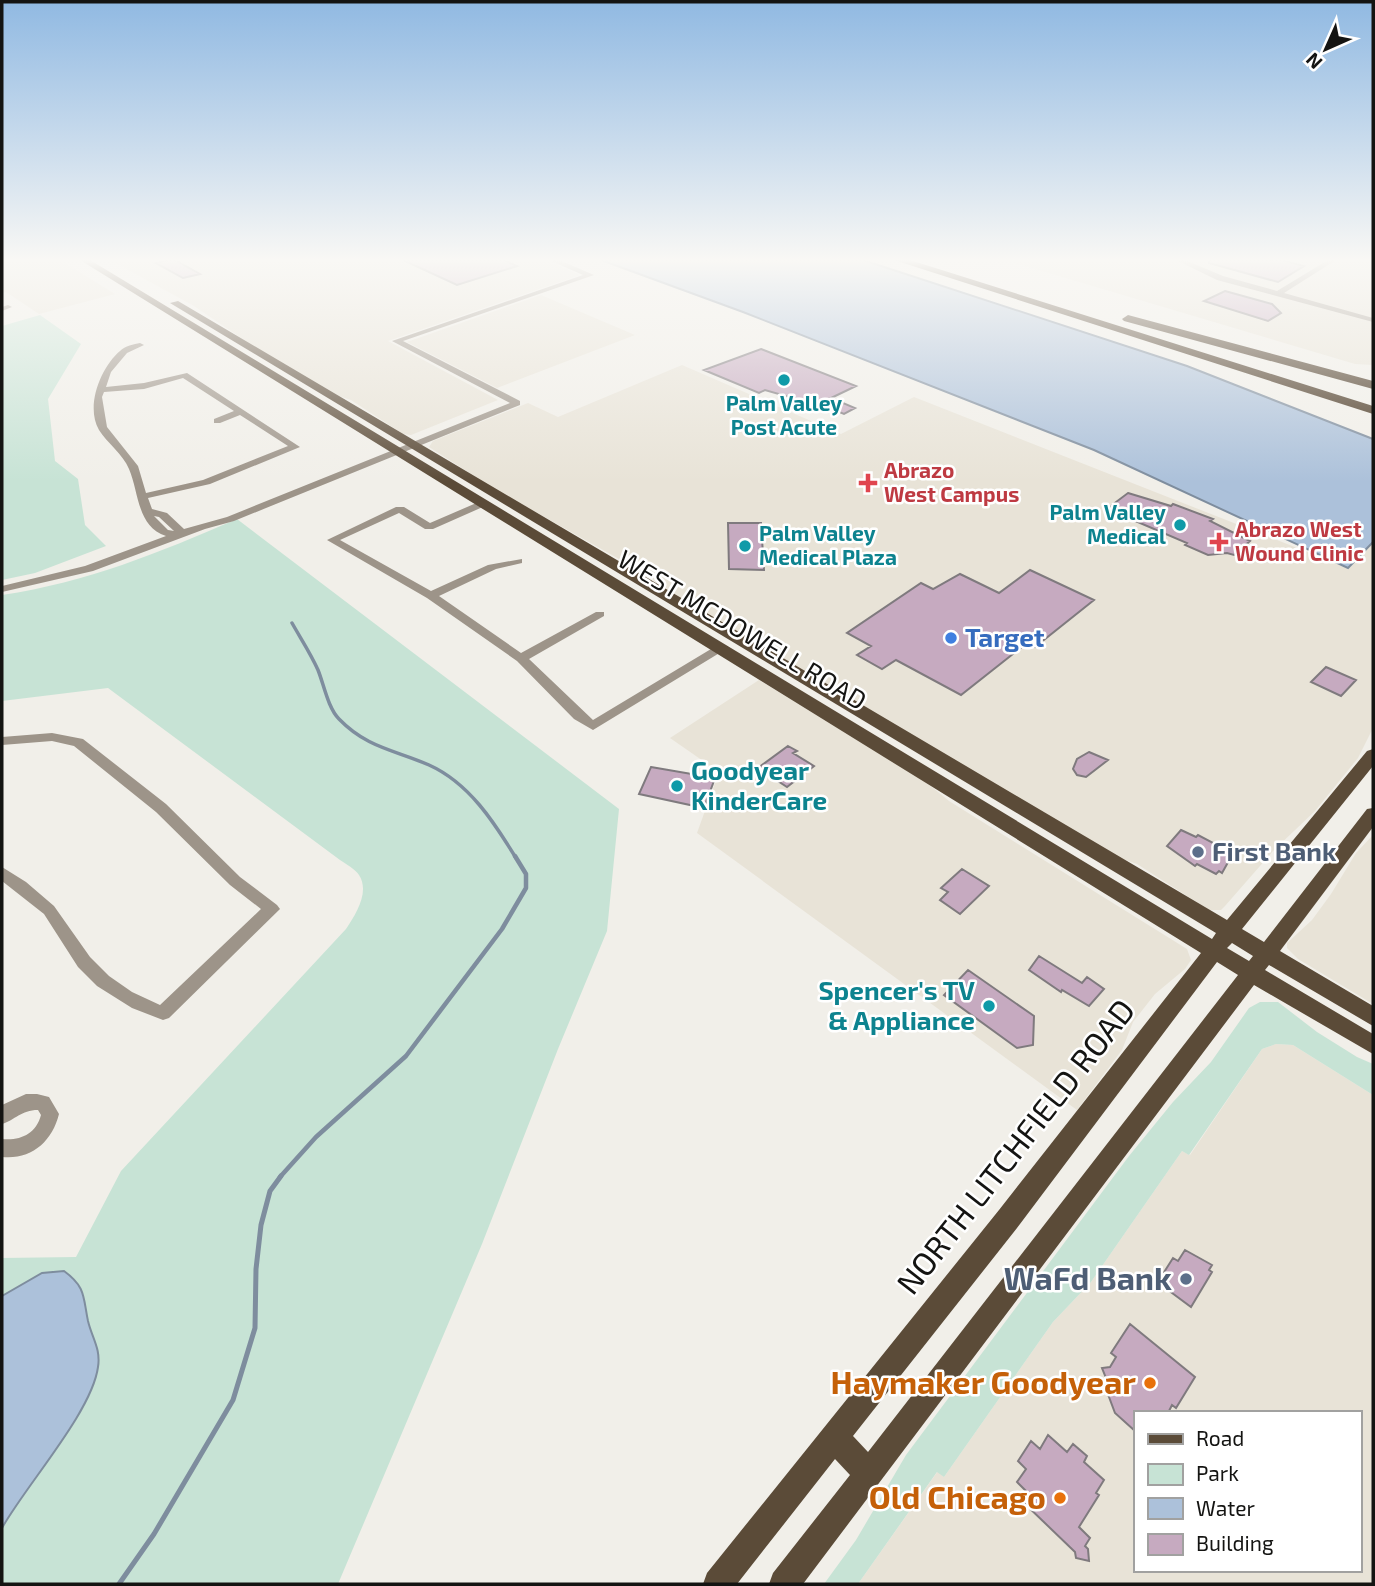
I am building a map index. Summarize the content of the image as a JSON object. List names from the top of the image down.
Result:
{
  "streets": {
    "main road": ["WEST MCDOWELL ROAD", "NORTH LITCHFIELD ROAD"]
  },
  "crossings": [
    ["WEST MCDOWELL ROAD", "NORTH LITCHFIELD ROAD"]
  ],
  "places": {
    "other": [
      "Palm Valley Post Acute",
      "Palm Valley Medical",
      "Palm Valley Medical Plaza",
      "Target",
      "Goodyear KinderCare",
      "First Bank",
      "Spencer's TV & Appliance",
      "WaFd Bank",
      "Haymaker Goodyear",
      "Old Chicago"
    ],
    "health": ["Abrazo West Campus", "Abrazo West Wound Clinic"]
  },
  "legend": [
    "Road",
    "Park",
    "Water",
    "Building"
  ],
  "north": "bottom left"
}
